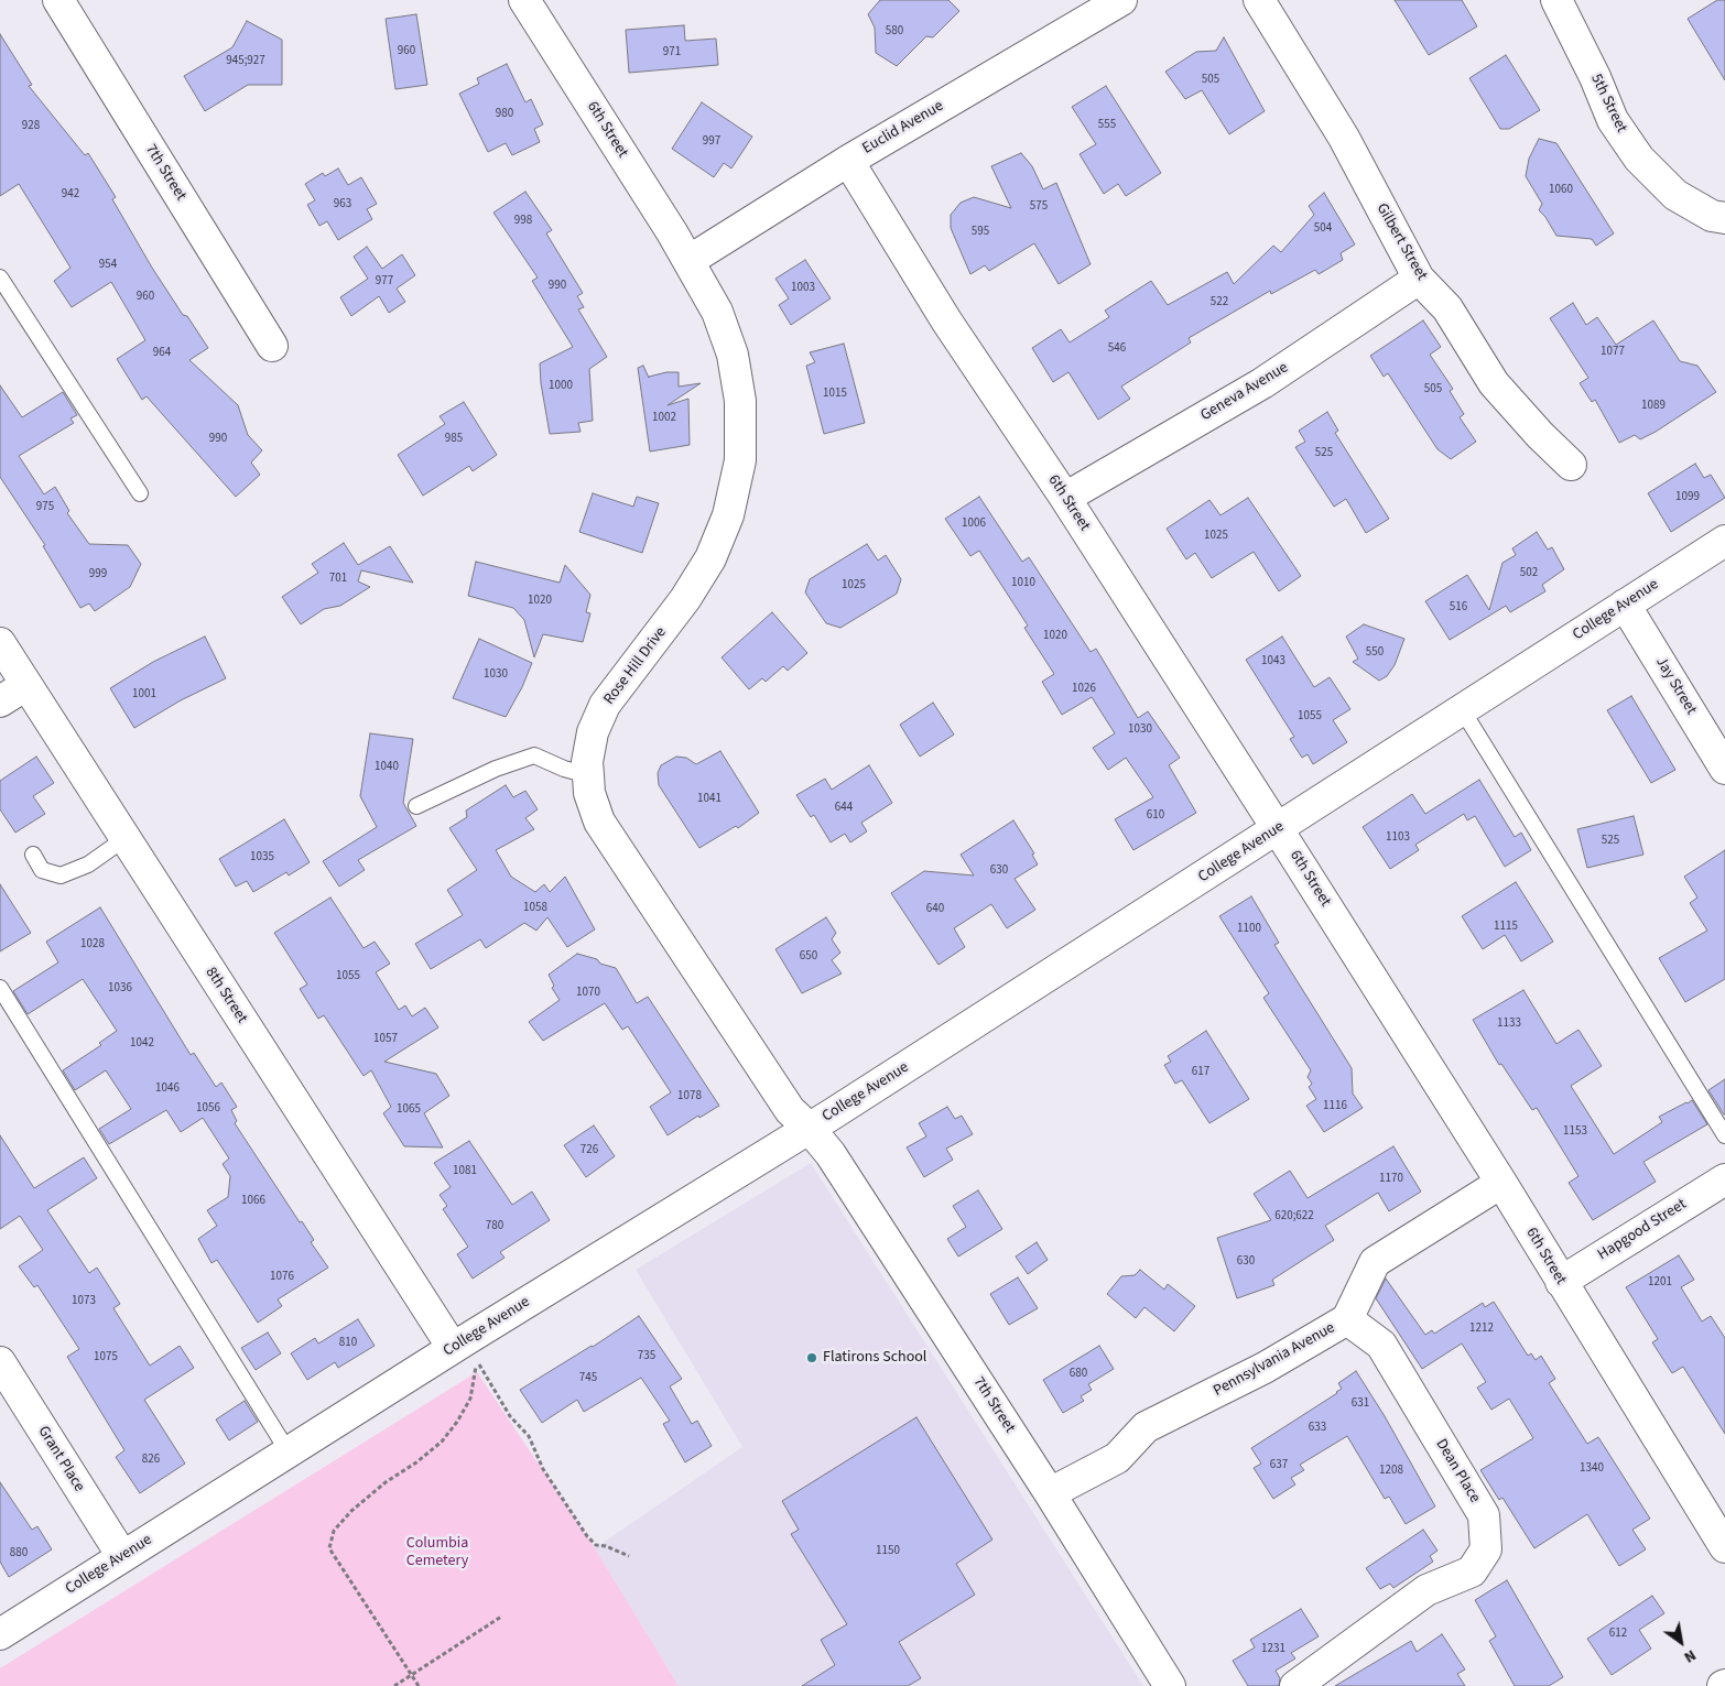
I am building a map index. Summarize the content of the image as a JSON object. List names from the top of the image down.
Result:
{
  "streets": {
    "street": [
      "5th Street",
      "Euclid Avenue",
      "6th Street",
      "7th Street",
      "Gilbert Street",
      "Geneva Avenue",
      "College Avenue",
      "Rose Hill Drive",
      "Jay Street",
      "8th Street",
      "Hapgood Street",
      "Pennsylvania Avenue",
      "Grant Place",
      "Dean Place"
    ]
  },
  "crossings": [
    ["Euclid Avenue", "6th Street"],
    ["Euclid Avenue", "Rose Hill Drive"],
    ["6th Street", "Geneva Avenue"],
    ["6th Street", "College Avenue"],
    ["6th Street", "Rose Hill Drive"],
    ["6th Street", "Hapgood Street"],
    ["6th Street", "Pennsylvania Avenue"],
    ["7th Street", "College Avenue"],
    ["7th Street", "Rose Hill Drive"],
    ["7th Street", "Pennsylvania Avenue"],
    ["Gilbert Street", "Geneva Avenue"],
    ["College Avenue", "Rose Hill Drive"],
    ["College Avenue", "Jay Street"],
    ["College Avenue", "8th Street"],
    ["College Avenue", "Grant Place"],
    ["Pennsylvania Avenue", "Dean Place"]
  ],
  "parks": ["Columbia Cemetery"],
  "places": ["Flatirons School"],
  "house_numbers": [
    "580",
    "960",
    "971",
    "945;927",
    "505",
    "980",
    "555",
    "928",
    "997",
    "1060",
    "942",
    "963",
    "575",
    "998",
    "504",
    "595",
    "954",
    "977",
    "990",
    "1003",
    "960",
    "522",
    "546",
    "1077",
    "964",
    "1000",
    "505",
    "1015",
    "1089",
    "1002",
    "990",
    "985",
    "525",
    "1099",
    "975",
    "1006",
    "1025",
    "502",
    "999",
    "701",
    "1010",
    "1025",
    "1020",
    "516",
    "1020",
    "550",
    "1043",
    "1030",
    "1026",
    "1001",
    "1055",
    "1030",
    "1040",
    "1041",
    "644",
    "610",
    "1103",
    "525",
    "1035",
    "630",
    "1058",
    "640",
    "1115",
    "1100",
    "1028",
    "650",
    "1055",
    "1036",
    "1070",
    "1133",
    "1057",
    "1042",
    "617",
    "1046",
    "1078",
    "1116",
    "1056",
    "1065",
    "1153",
    "726",
    "1081",
    "1170",
    "1066",
    "620;622",
    "780",
    "630",
    "1076",
    "1201",
    "1073",
    "1212",
    "810",
    "735",
    "1075",
    "680",
    "745",
    "631",
    "633",
    "826",
    "637",
    "1340",
    "1208",
    "1150",
    "880",
    "612",
    "1231"
  ],
  "north": "bottom right"
}
